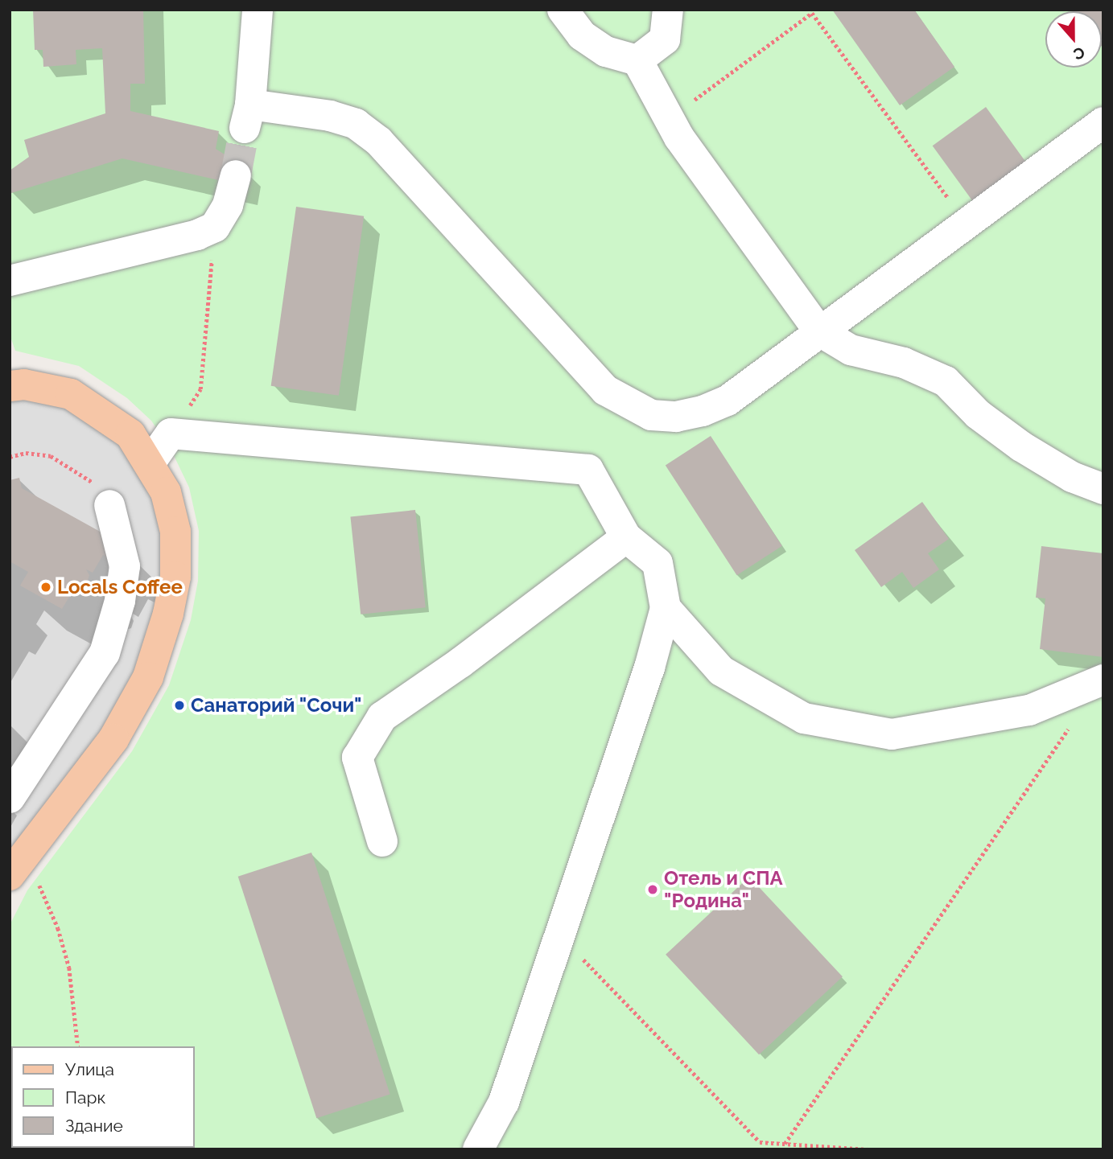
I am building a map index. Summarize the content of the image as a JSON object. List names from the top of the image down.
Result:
{
  "places": ["Locals Coffee", "Санаторий \"Сочи\"", "Отель и СПА \"Родина\""],
  "legend": ["Улица", "Парк", "Здание"],
  "north": "bottom"
}
